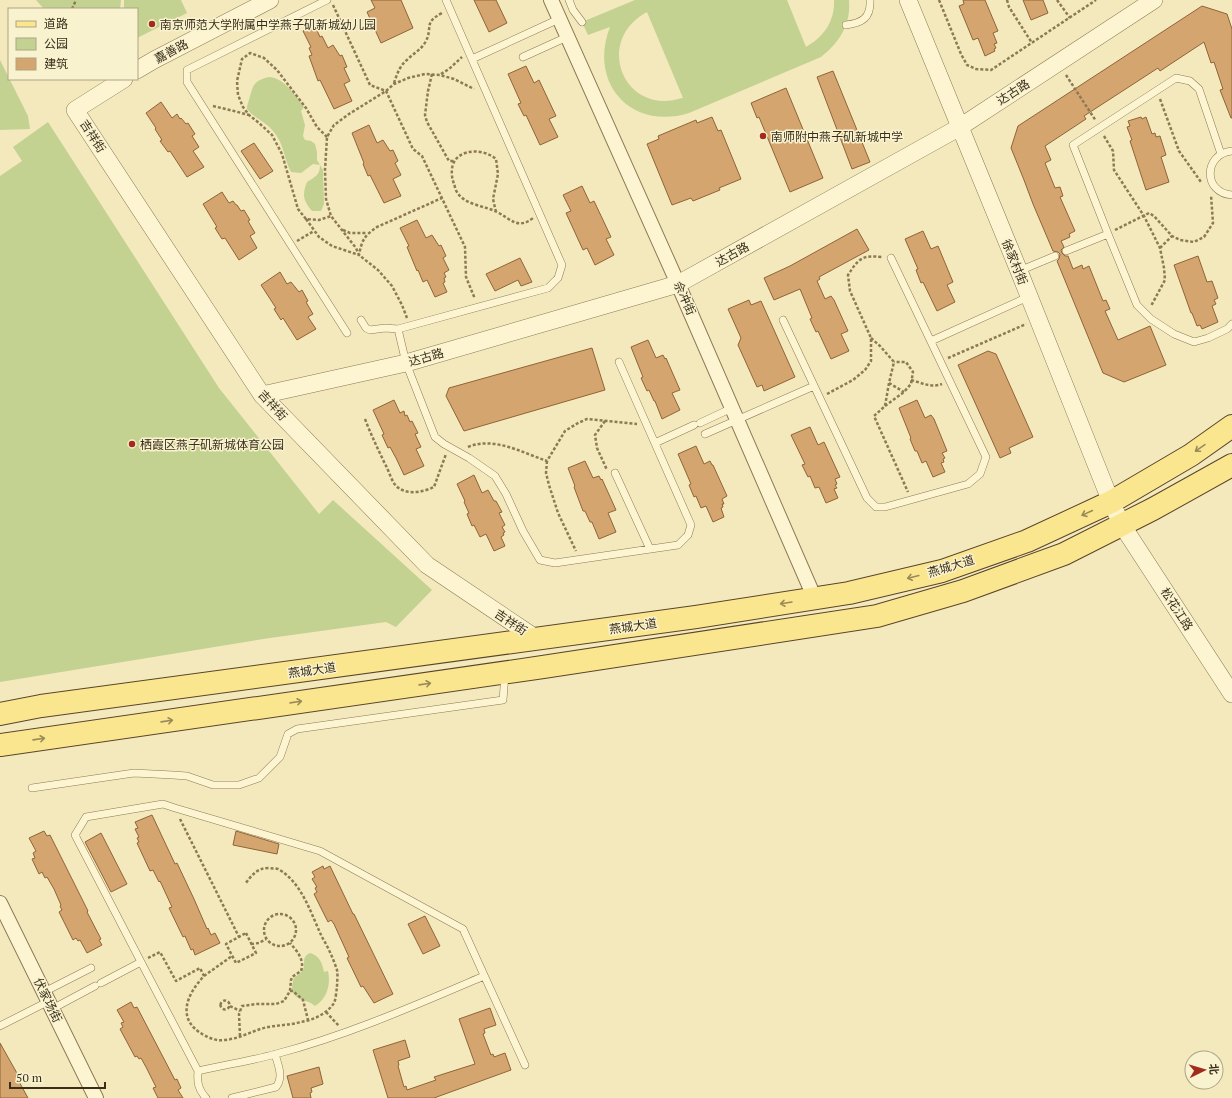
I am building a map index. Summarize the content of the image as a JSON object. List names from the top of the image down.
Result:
{
  "streets": {
    "main road": ["燕城大道"],
    "street": [
      "嘉善路",
      "达古路",
      "吉祥街",
      "徐家村街",
      "佘冲街",
      "松花江路",
      "伏家场街"
    ]
  },
  "crossings": [
    ["达古路", "吉祥街"],
    ["达古路", "徐家村街"],
    ["达古路", "佘冲街"],
    ["吉祥街", "燕城大道"],
    ["徐家村街", "燕城大道"],
    ["徐家村街", "松花江路"],
    ["佘冲街", "燕城大道"]
  ],
  "places": ["南京师范大学附属中学燕子矶新城幼儿园", "南师附中燕子矶新城中学", "栖霞区燕子矶新城体育公园"],
  "legend": ["道路", "公园", "建筑"],
  "scale_bar": "50 m",
  "north": "right"
}
